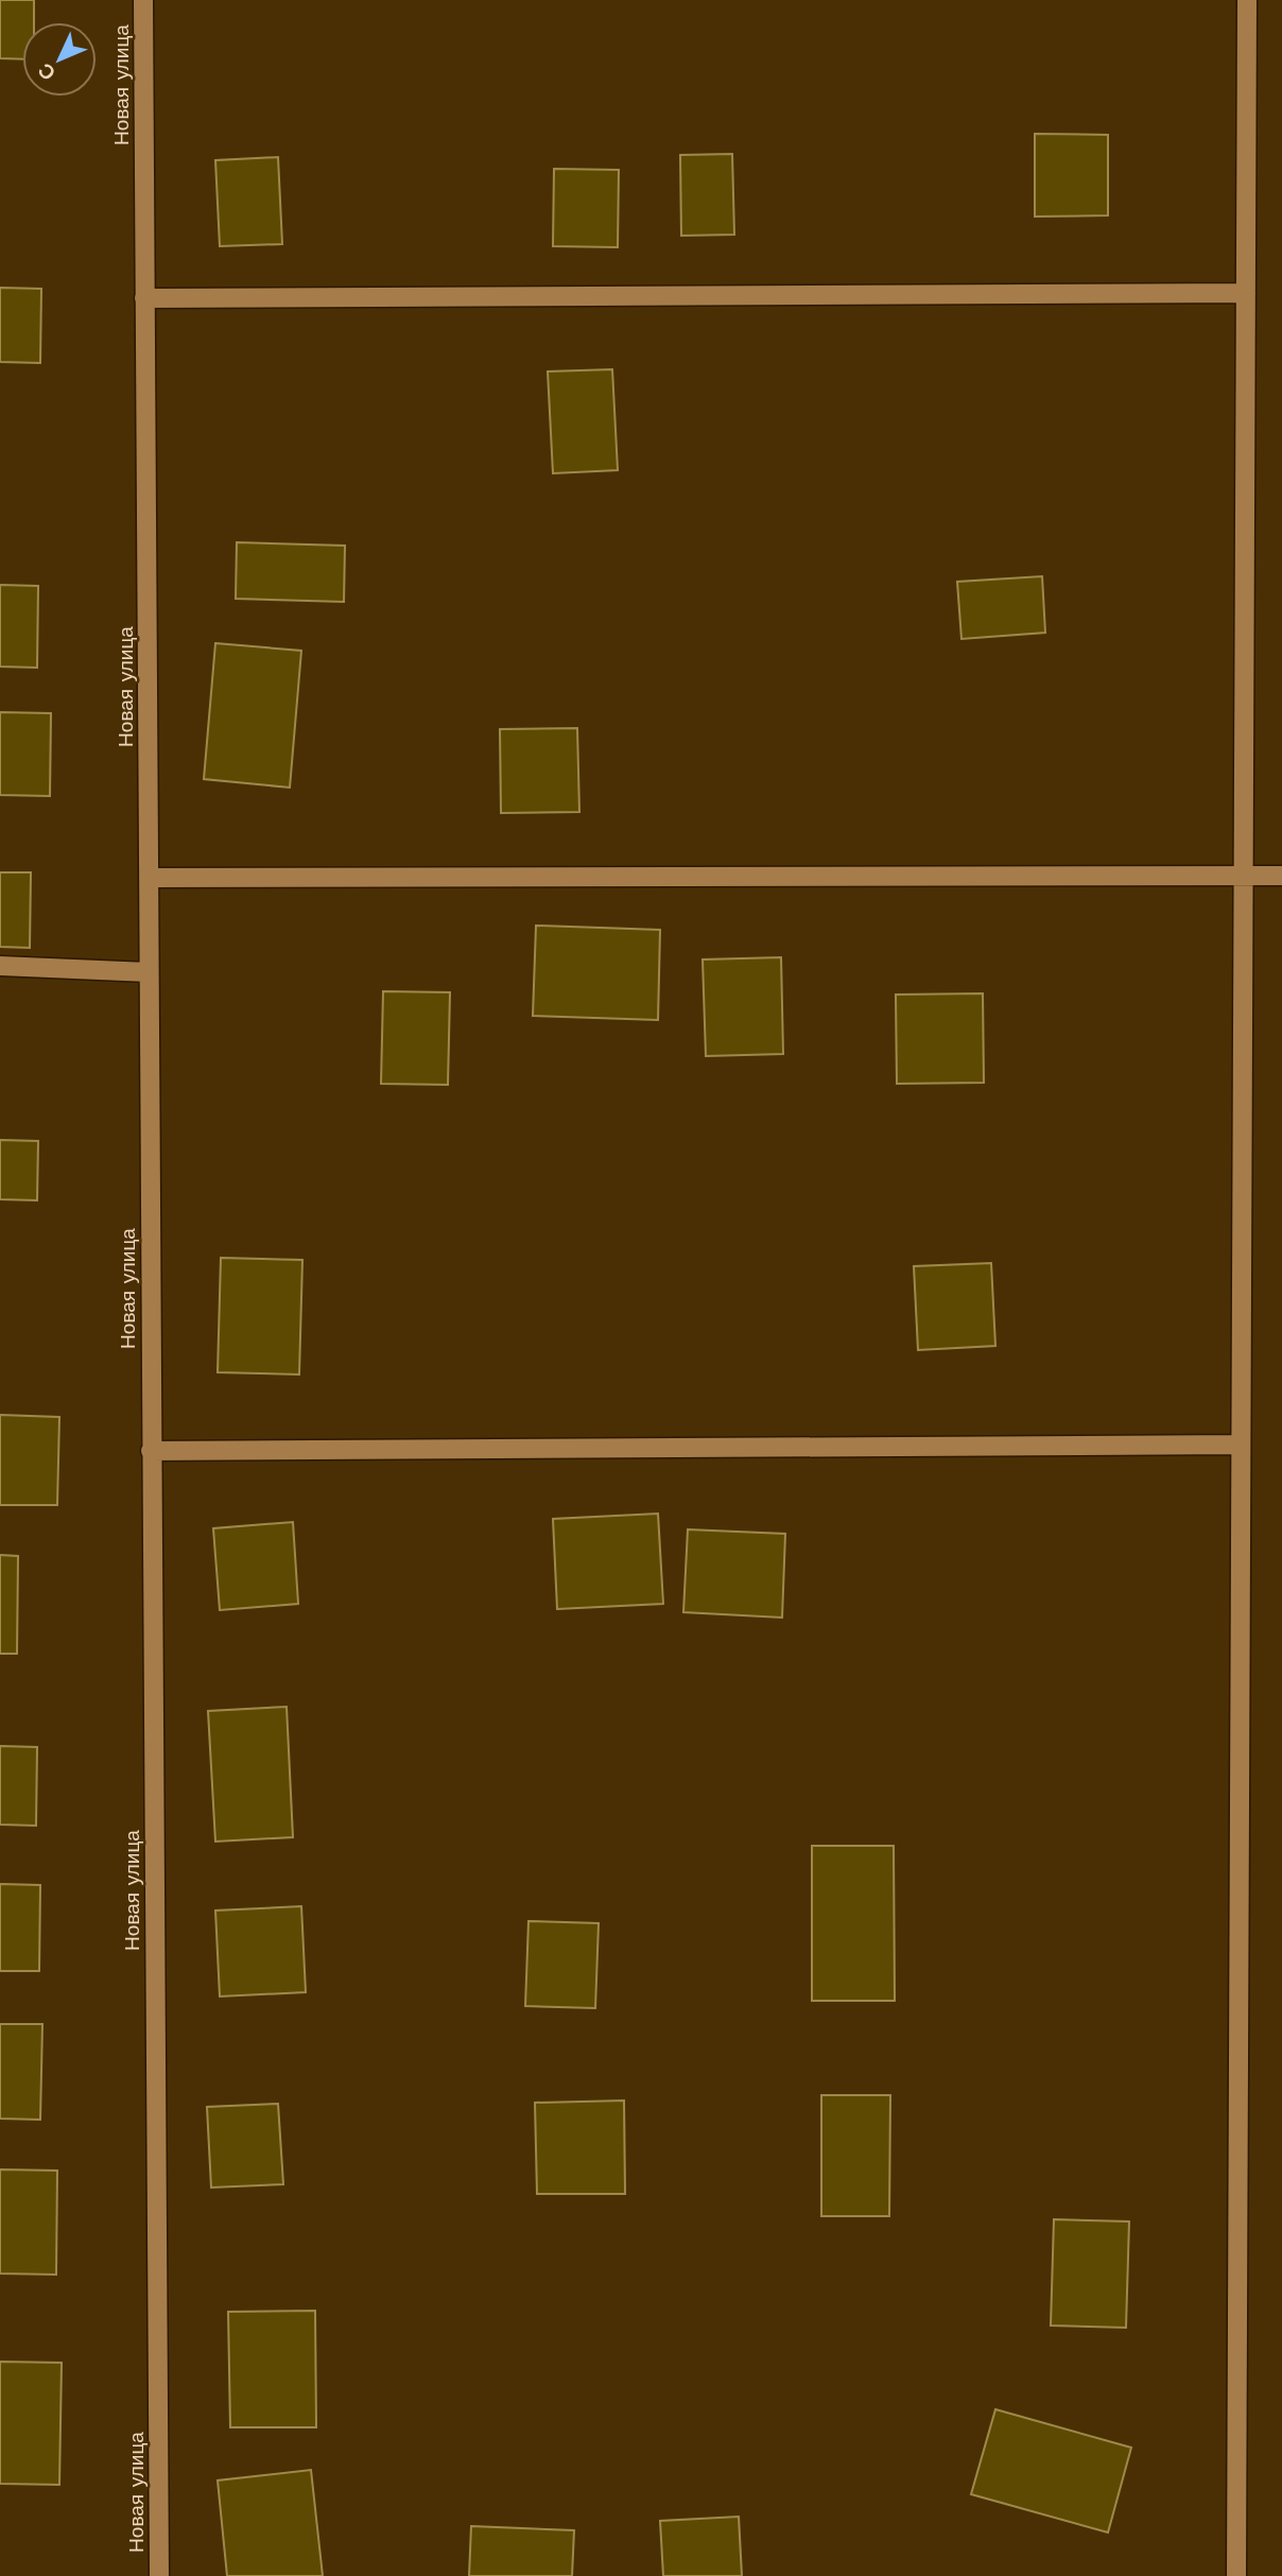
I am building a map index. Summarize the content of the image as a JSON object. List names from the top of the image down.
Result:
{
  "streets": {
    "street": ["Новая улица"]
  },
  "north": "bottom left"
}
